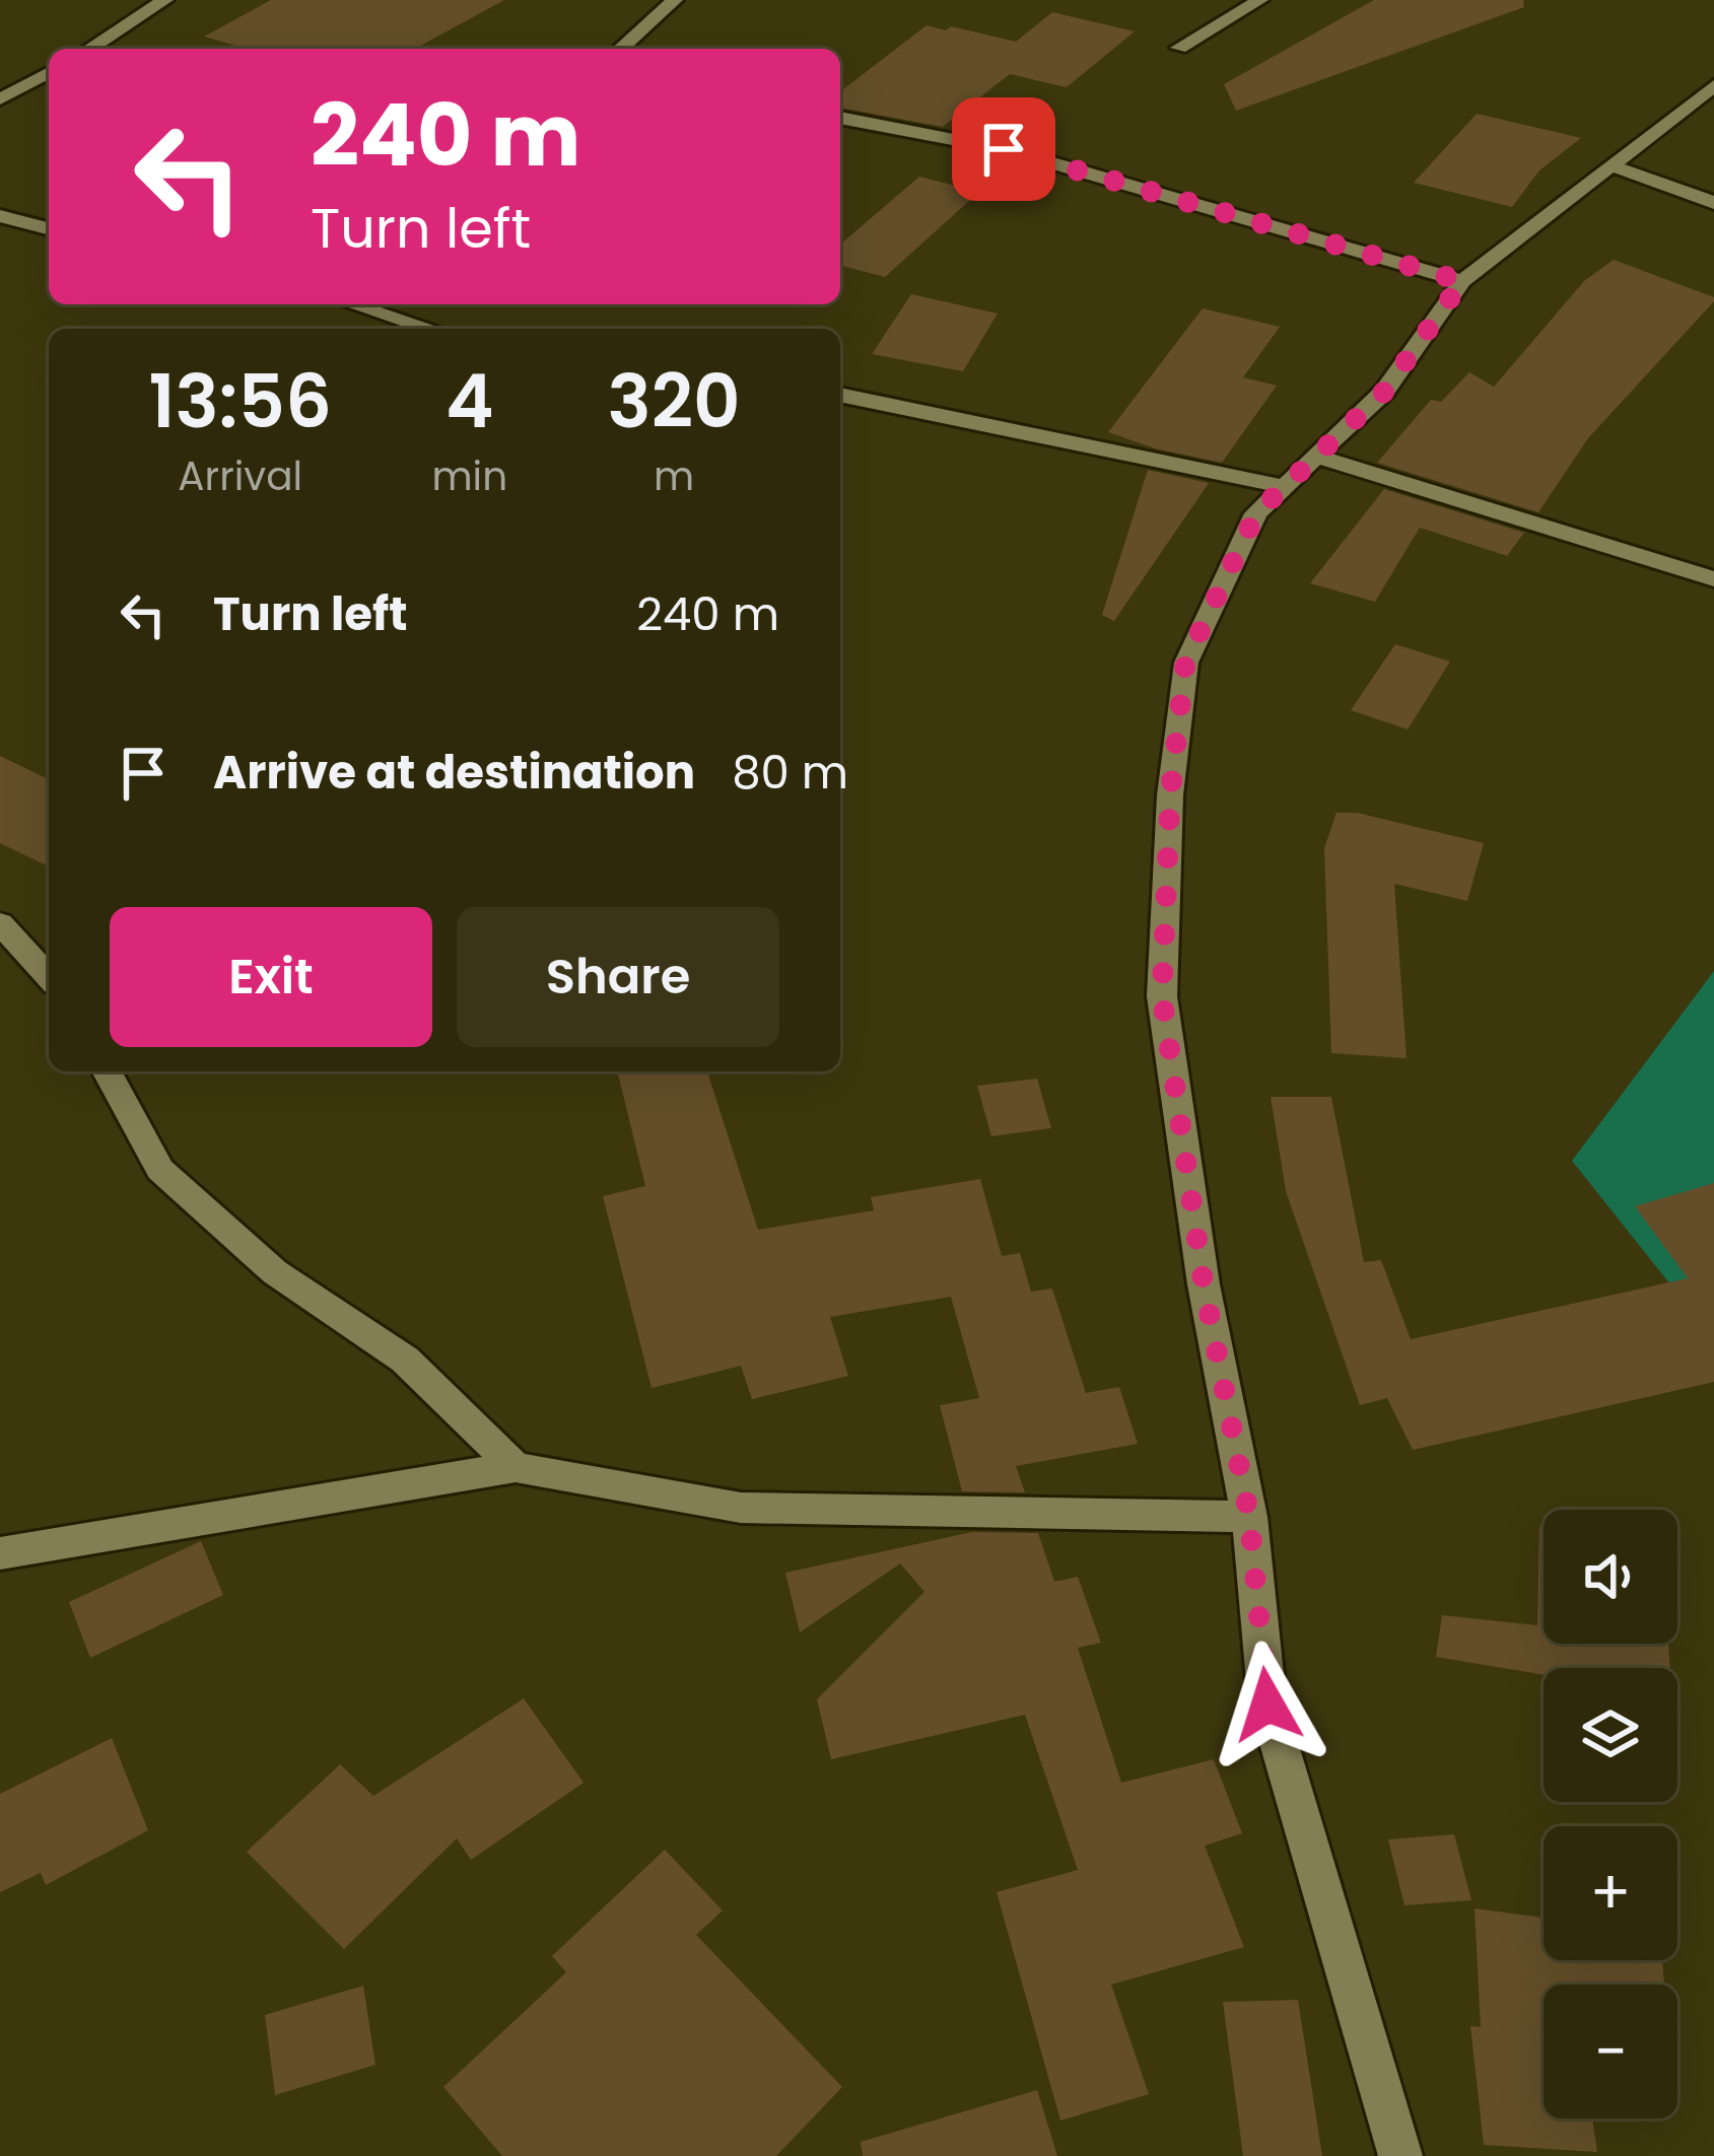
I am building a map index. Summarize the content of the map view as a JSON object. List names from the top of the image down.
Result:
{
  "page": {
    "turn": ["240 m", "Turn left"],
    "eta": [
      "13:56",
      "Arrival",
      "4",
      "min",
      "320",
      "m"
    ],
    "list": [
      {
        "name": "Turn left",
        "value": "240 m"
      },
      {
        "name": "Arrive at destination",
        "value": "80 m"
      }
    ],
    "buttons": ["Exit", "Share"],
    "map_buttons": ["+", "−"]
  }
}
